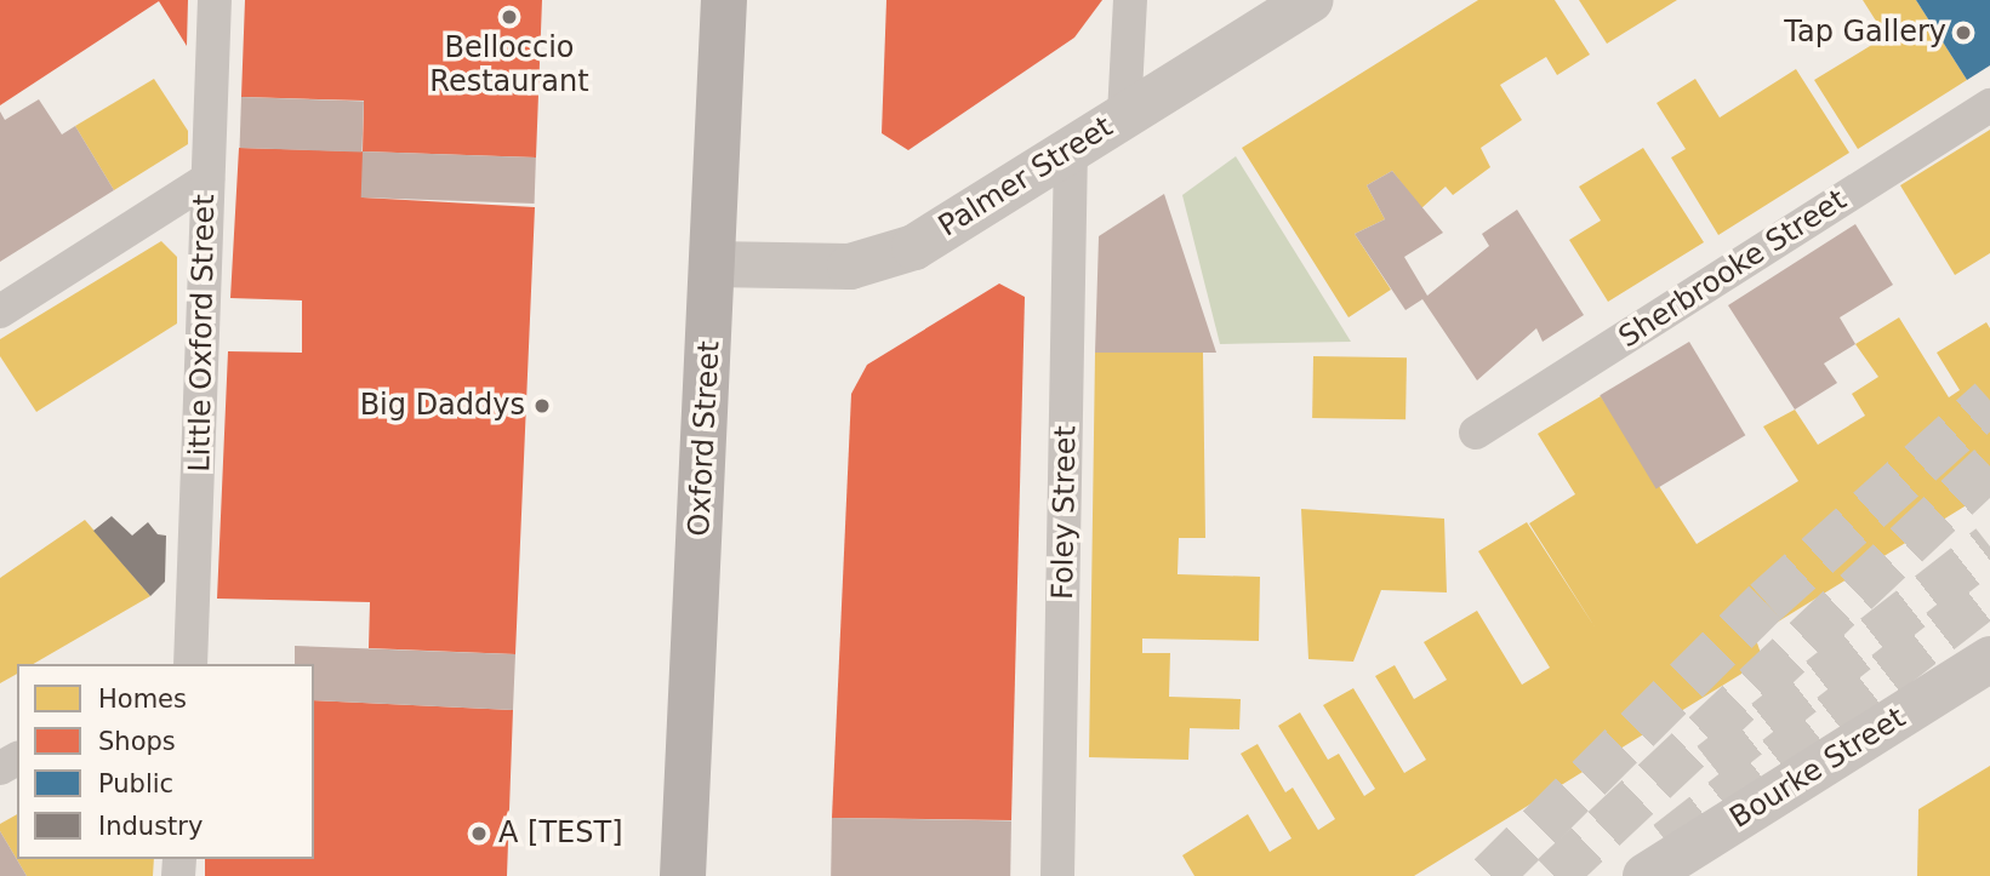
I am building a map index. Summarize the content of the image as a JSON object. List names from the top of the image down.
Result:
{
  "streets": {
    "main road": ["Oxford Street"],
    "street": ["Palmer Street", "Bourke Street"],
    "lane": ["Sherbrooke Street", "Little Oxford Street", "Foley Street"]
  },
  "crossings": [
    ["Palmer Street", "Oxford Street"],
    ["Palmer Street", "Foley Street"]
  ],
  "places": [
    "Belloccio Restaurant",
    "Tap Gallery",
    "Big Daddys",
    "A [TEST]"
  ],
  "legend": [
    "Homes",
    "Shops",
    "Public",
    "Industry"
  ]
}
